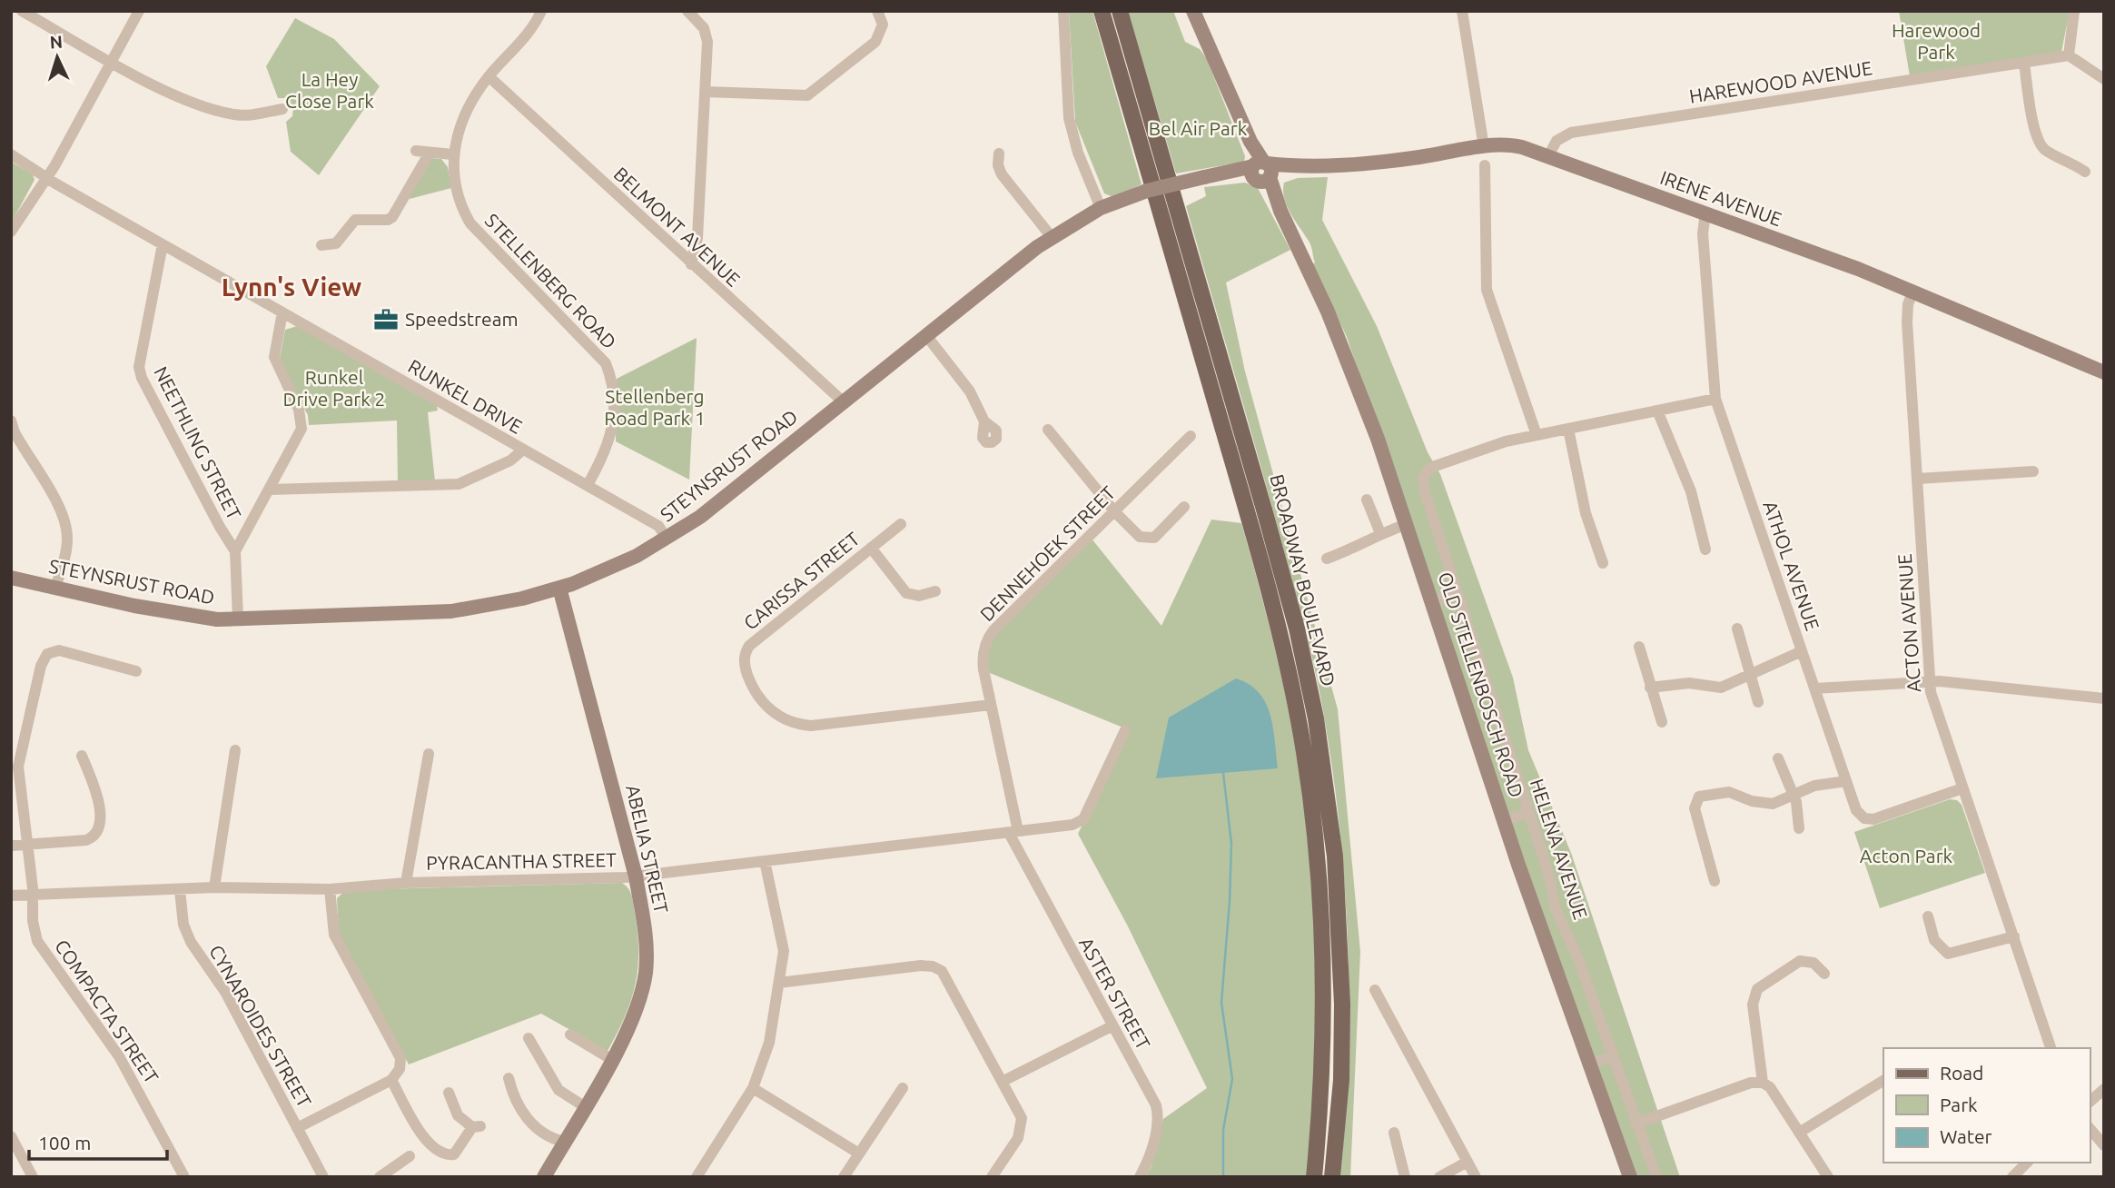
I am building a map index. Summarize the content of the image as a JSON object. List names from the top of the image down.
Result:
{
  "streets": {
    "main road": ["BROADWAY BOULEVARD"],
    "street": [
      "HAREWOOD AVENUE",
      "IRENE AVENUE",
      "BELMONT AVENUE",
      "STELLENBERG ROAD",
      "RUNKEL DRIVE",
      "NEETHLING STREET",
      "STEYNSRUST ROAD",
      "DENNEHOEK STREET",
      "ATHOL AVENUE",
      "CARISSA STREET",
      "ACTON AVENUE",
      "OLD STELLENBOSCH ROAD",
      "ABELIA STREET",
      "HELENA AVENUE",
      "PYRACANTHA STREET",
      "ASTER STREET",
      "COMPACTA STREET",
      "CYNAROIDES STREET"
    ]
  },
  "crossings": [
    ["HAREWOOD AVENUE", "IRENE AVENUE"],
    ["IRENE AVENUE", "STEYNSRUST ROAD"],
    ["IRENE AVENUE", "ATHOL AVENUE"],
    ["IRENE AVENUE", "ACTON AVENUE"],
    ["IRENE AVENUE", "OLD STELLENBOSCH ROAD"],
    ["BELMONT AVENUE", "STELLENBERG ROAD"],
    ["BELMONT AVENUE", "STEYNSRUST ROAD"],
    ["STELLENBERG ROAD", "RUNKEL DRIVE"],
    ["RUNKEL DRIVE", "NEETHLING STREET"],
    ["RUNKEL DRIVE", "STEYNSRUST ROAD"],
    ["NEETHLING STREET", "STEYNSRUST ROAD"],
    ["STEYNSRUST ROAD", "OLD STELLENBOSCH ROAD"],
    ["STEYNSRUST ROAD", "ABELIA STREET"],
    ["DENNEHOEK STREET", "CARISSA STREET"],
    ["DENNEHOEK STREET", "PYRACANTHA STREET"],
    ["DENNEHOEK STREET", "ASTER STREET"],
    ["ATHOL AVENUE", "ACTON AVENUE"],
    ["ABELIA STREET", "PYRACANTHA STREET"],
    ["PYRACANTHA STREET", "ASTER STREET"],
    ["PYRACANTHA STREET", "COMPACTA STREET"],
    ["PYRACANTHA STREET", "CYNAROIDES STREET"]
  ],
  "districts": ["Lynn's View"],
  "parks": [
    "Harewood Park",
    "La Hey Close Park",
    "Bel Air Park",
    "Runkel Drive Park 2",
    "Stellenberg Road Park 1",
    "Acton Park"
  ],
  "places": {
    "office": ["Speedstream"]
  },
  "legend": ["Road", "Park", "Water"],
  "scale_bar": "100 m",
  "north": "top"
}
